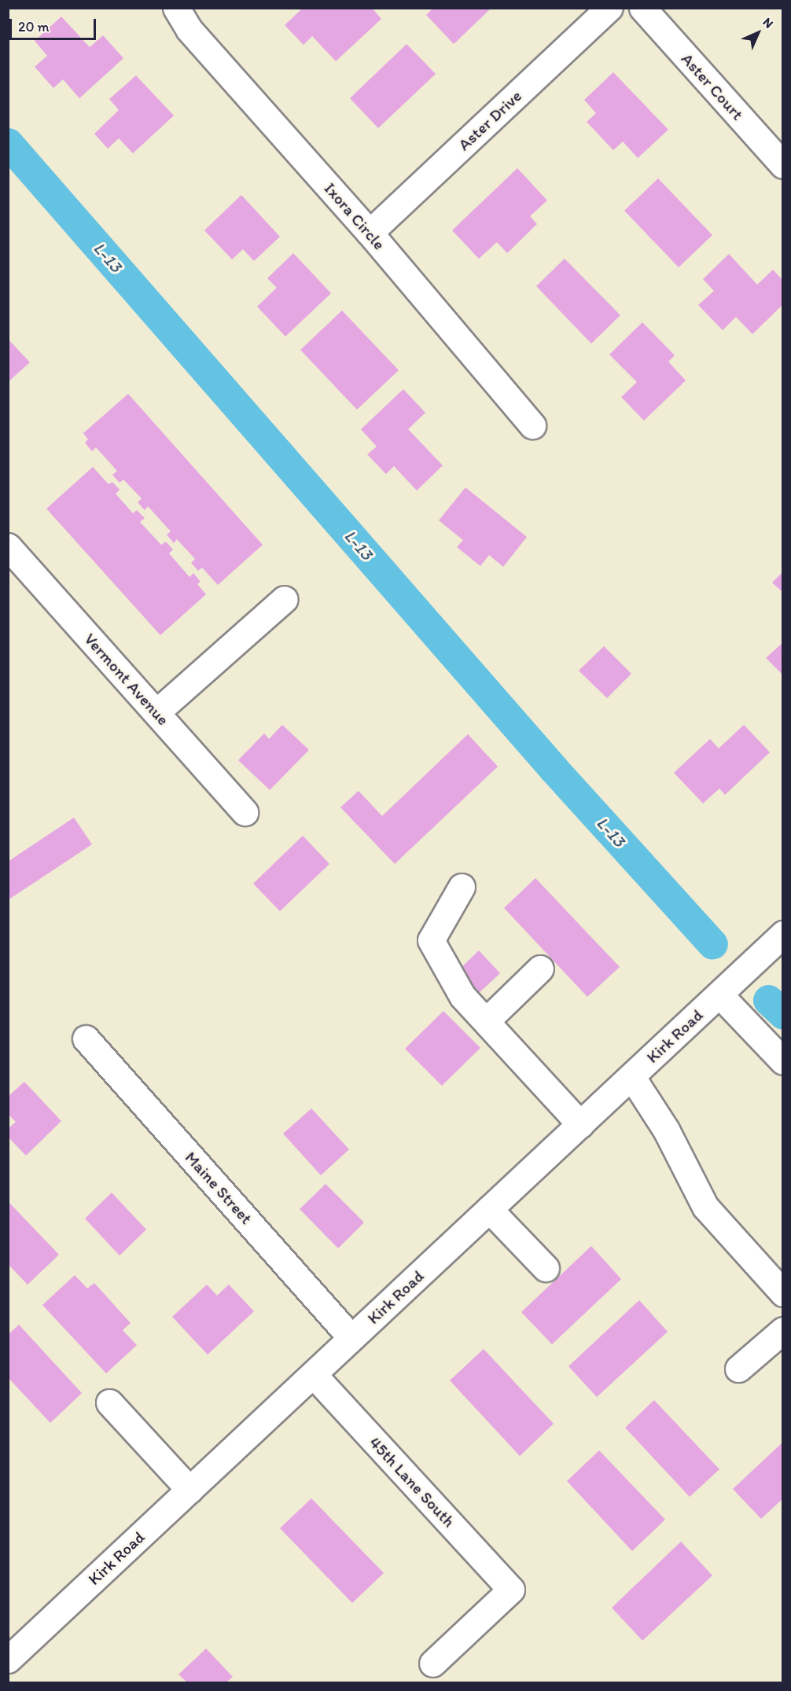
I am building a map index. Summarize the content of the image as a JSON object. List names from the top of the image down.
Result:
{
  "streets": {
    "street": [
      "Aster Court",
      "Aster Drive",
      "Ixora Circle",
      "Vermont Avenue",
      "Kirk Road",
      "Maine Street",
      "45th Lane South"
    ]
  },
  "crossings": [
    ["Aster Drive", "Ixora Circle"],
    ["Kirk Road", "Maine Street"],
    ["Kirk Road", "45th Lane South"]
  ],
  "water": ["L-13"],
  "scale_bar": "20 m",
  "north": "top right"
}
